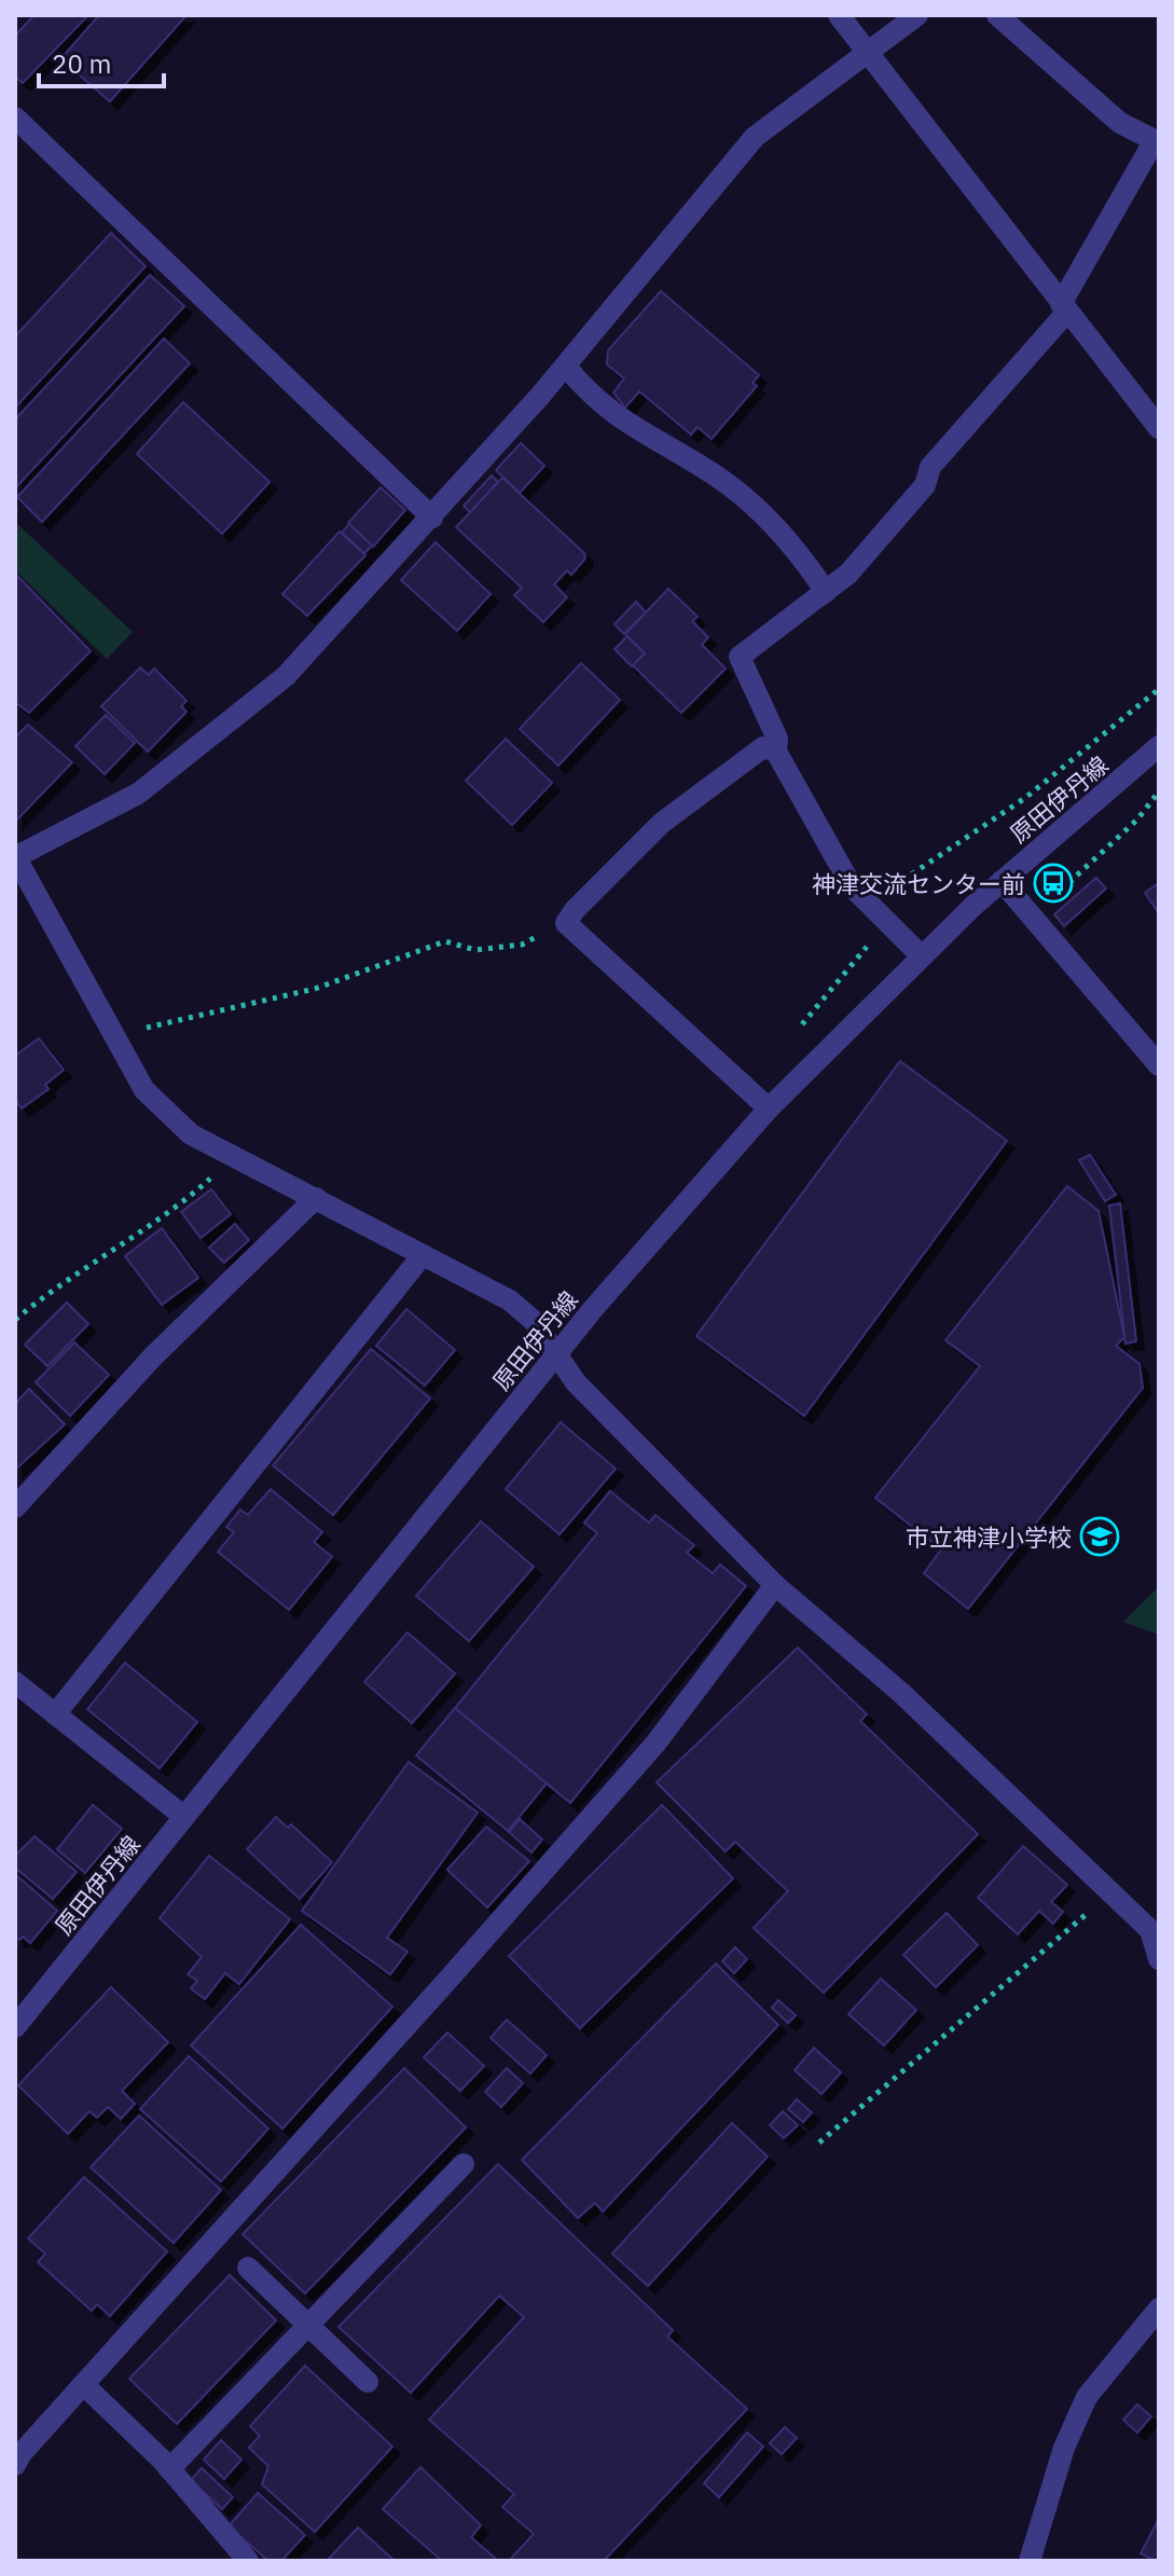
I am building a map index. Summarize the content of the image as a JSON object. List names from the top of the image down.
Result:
{
  "streets": {
    "street": ["原田伊丹線"]
  },
  "places": {
    "bus stop": ["神津交流センター前"],
    "school or university": ["市立神津小学校"]
  },
  "scale_bar": "20 m"
}
